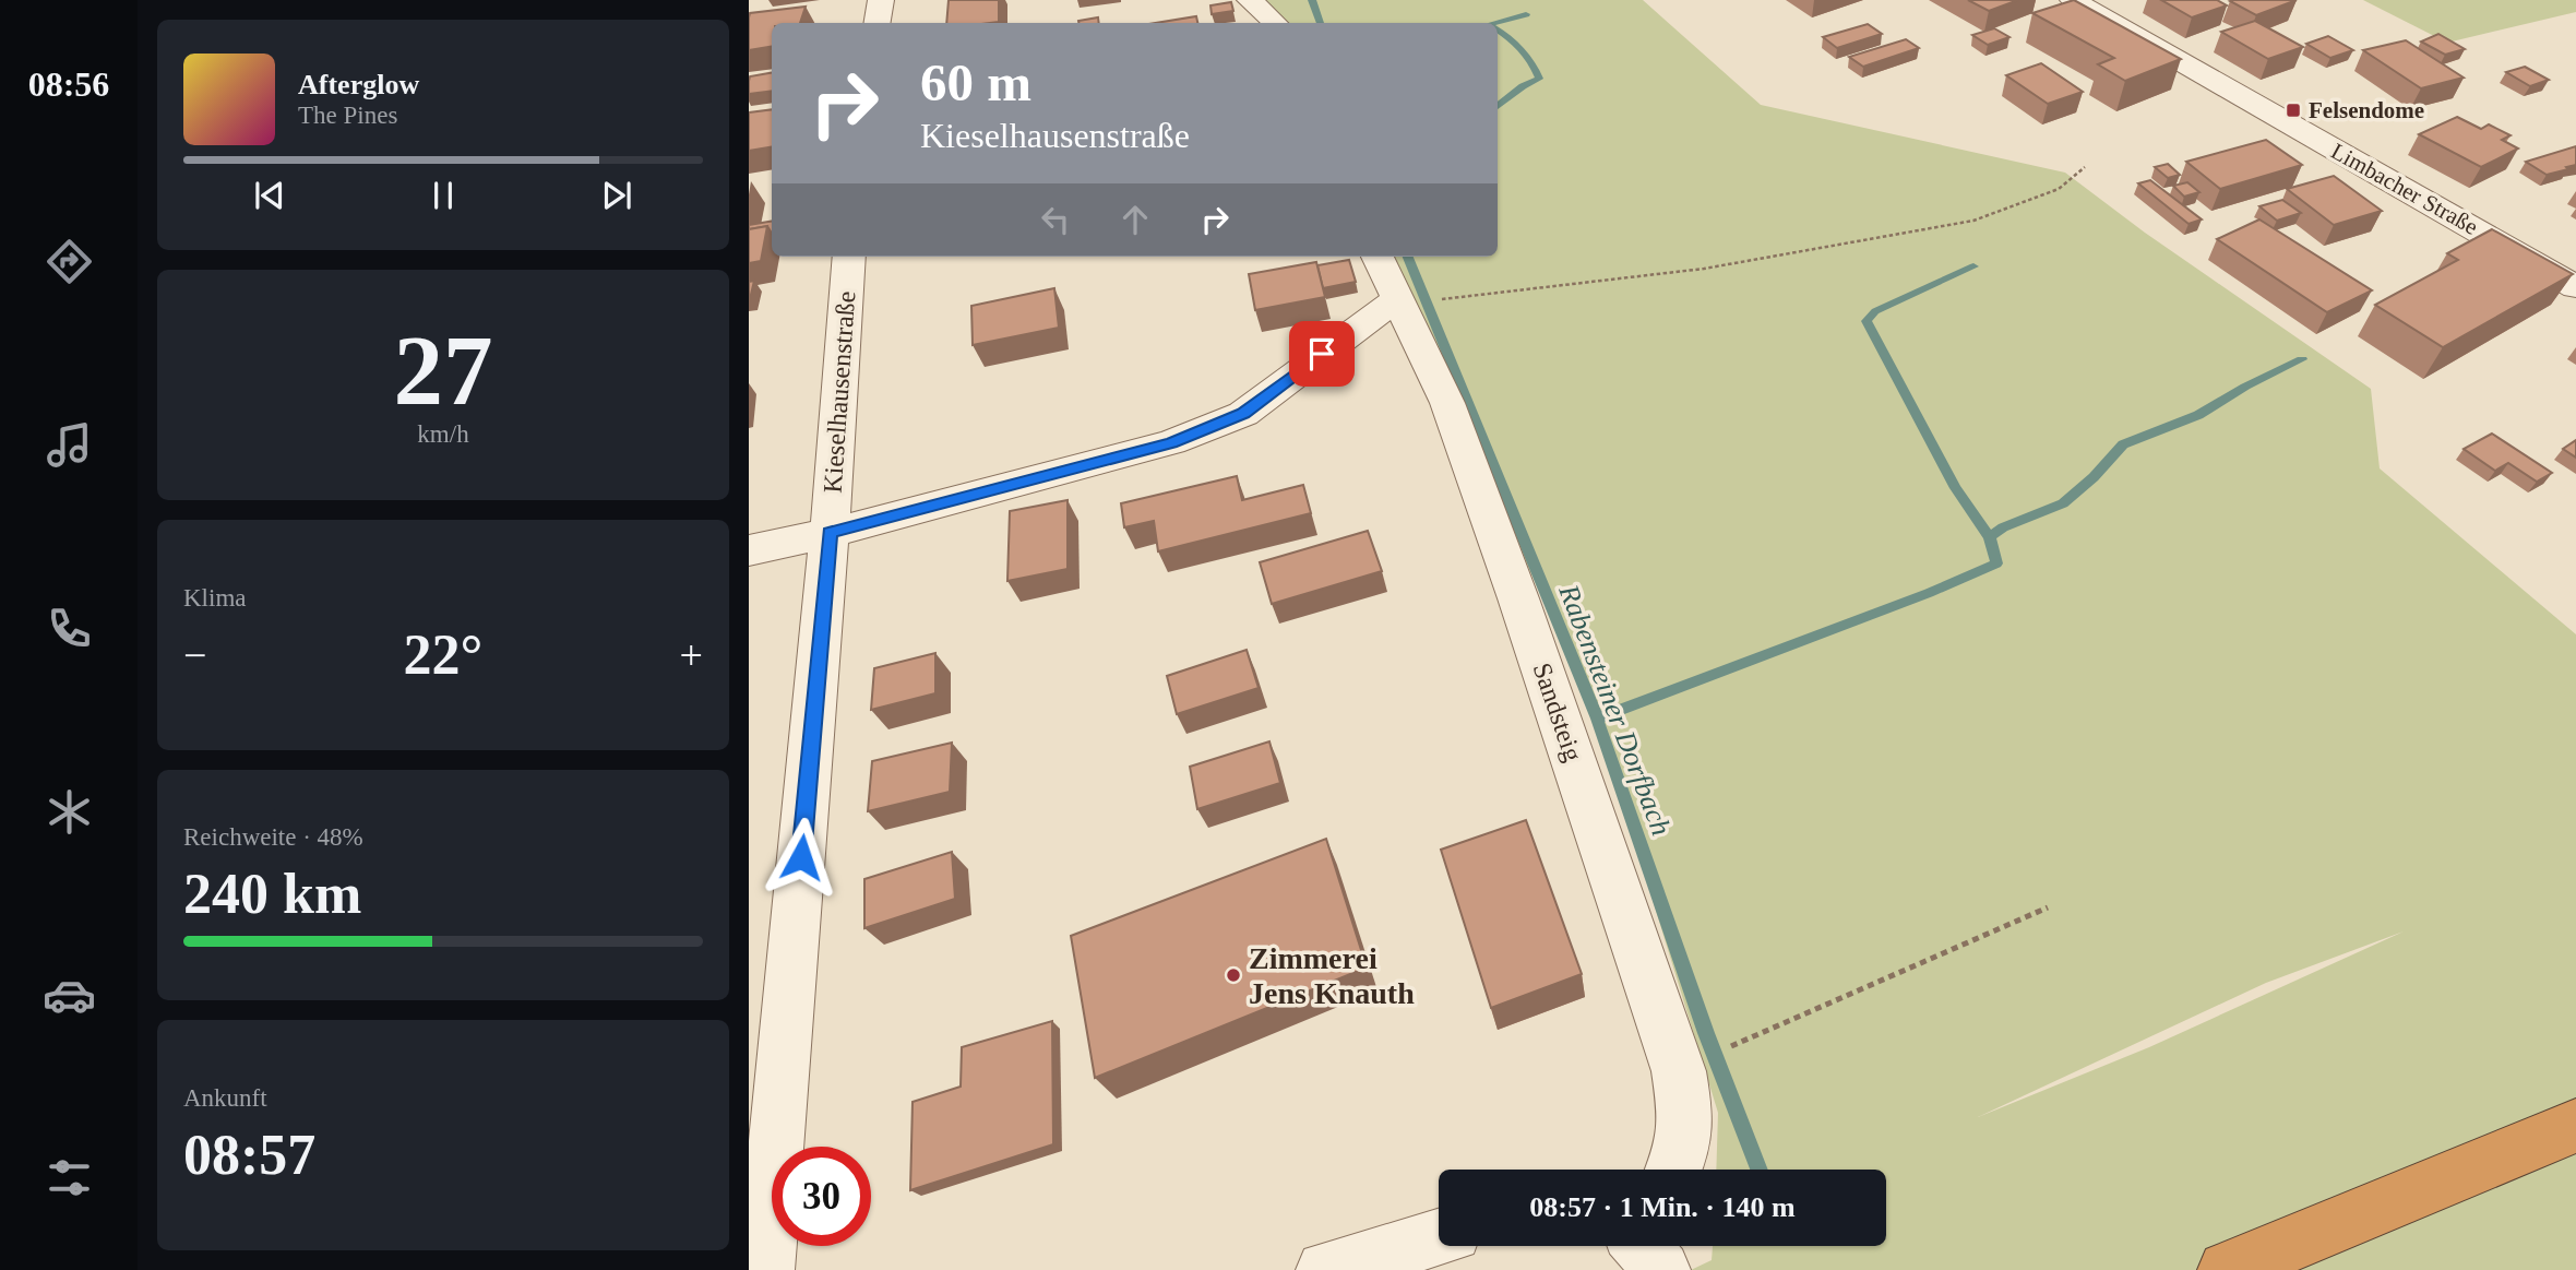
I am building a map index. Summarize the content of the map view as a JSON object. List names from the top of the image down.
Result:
{
  "streets": {
    "street": ["Limbacher Straße", "Kieselhausenstraße", "Sandsteig"]
  },
  "crossings": [
    ["Kieselhausenstraße", "Sandsteig"]
  ],
  "water": ["Rabensteiner Dorfbach"],
  "places": {
    "transit": ["Felsendome"],
    "other": ["Zimmerei Jens Knauth"]
  },
  "page": {
    "tabs": "08:56",
    "turn": ["60 m", "Kieselhausenstraße"],
    "song": ["Afterglow", "The Pines"],
    "tile": [
      ["27", "km/h"],
      "Klima",
      ["Reichweite · 48%", "240 km"],
      ["Ankunft", "08:57"]
    ],
    "heat": ["−", "22°", "+"],
    "limit": "30",
    "trip": "08:57 · 1 Min. · 140 m"
  }
}
